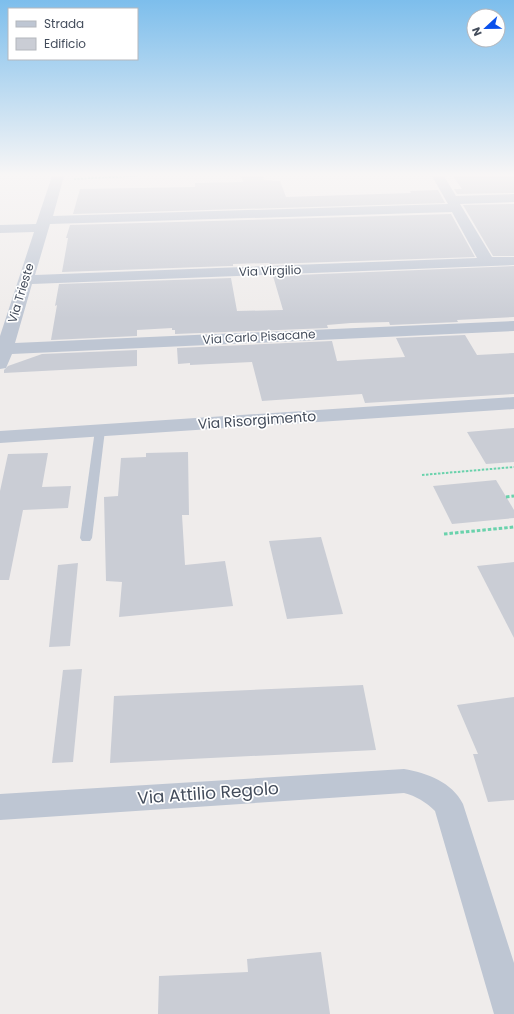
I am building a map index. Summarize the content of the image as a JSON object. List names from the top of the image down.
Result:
{
  "streets": {
    "street": [
      "Via Virgilio",
      "Via Trieste",
      "Via Carlo Pisacane",
      "Via Risorgimento",
      "Via Attilio Regolo"
    ]
  },
  "crossings": [
    ["Via Virgilio", "Via Trieste"],
    ["Via Trieste", "Via Carlo Pisacane"]
  ],
  "legend": ["Strada", "Edificio"],
  "north": "left"
}
